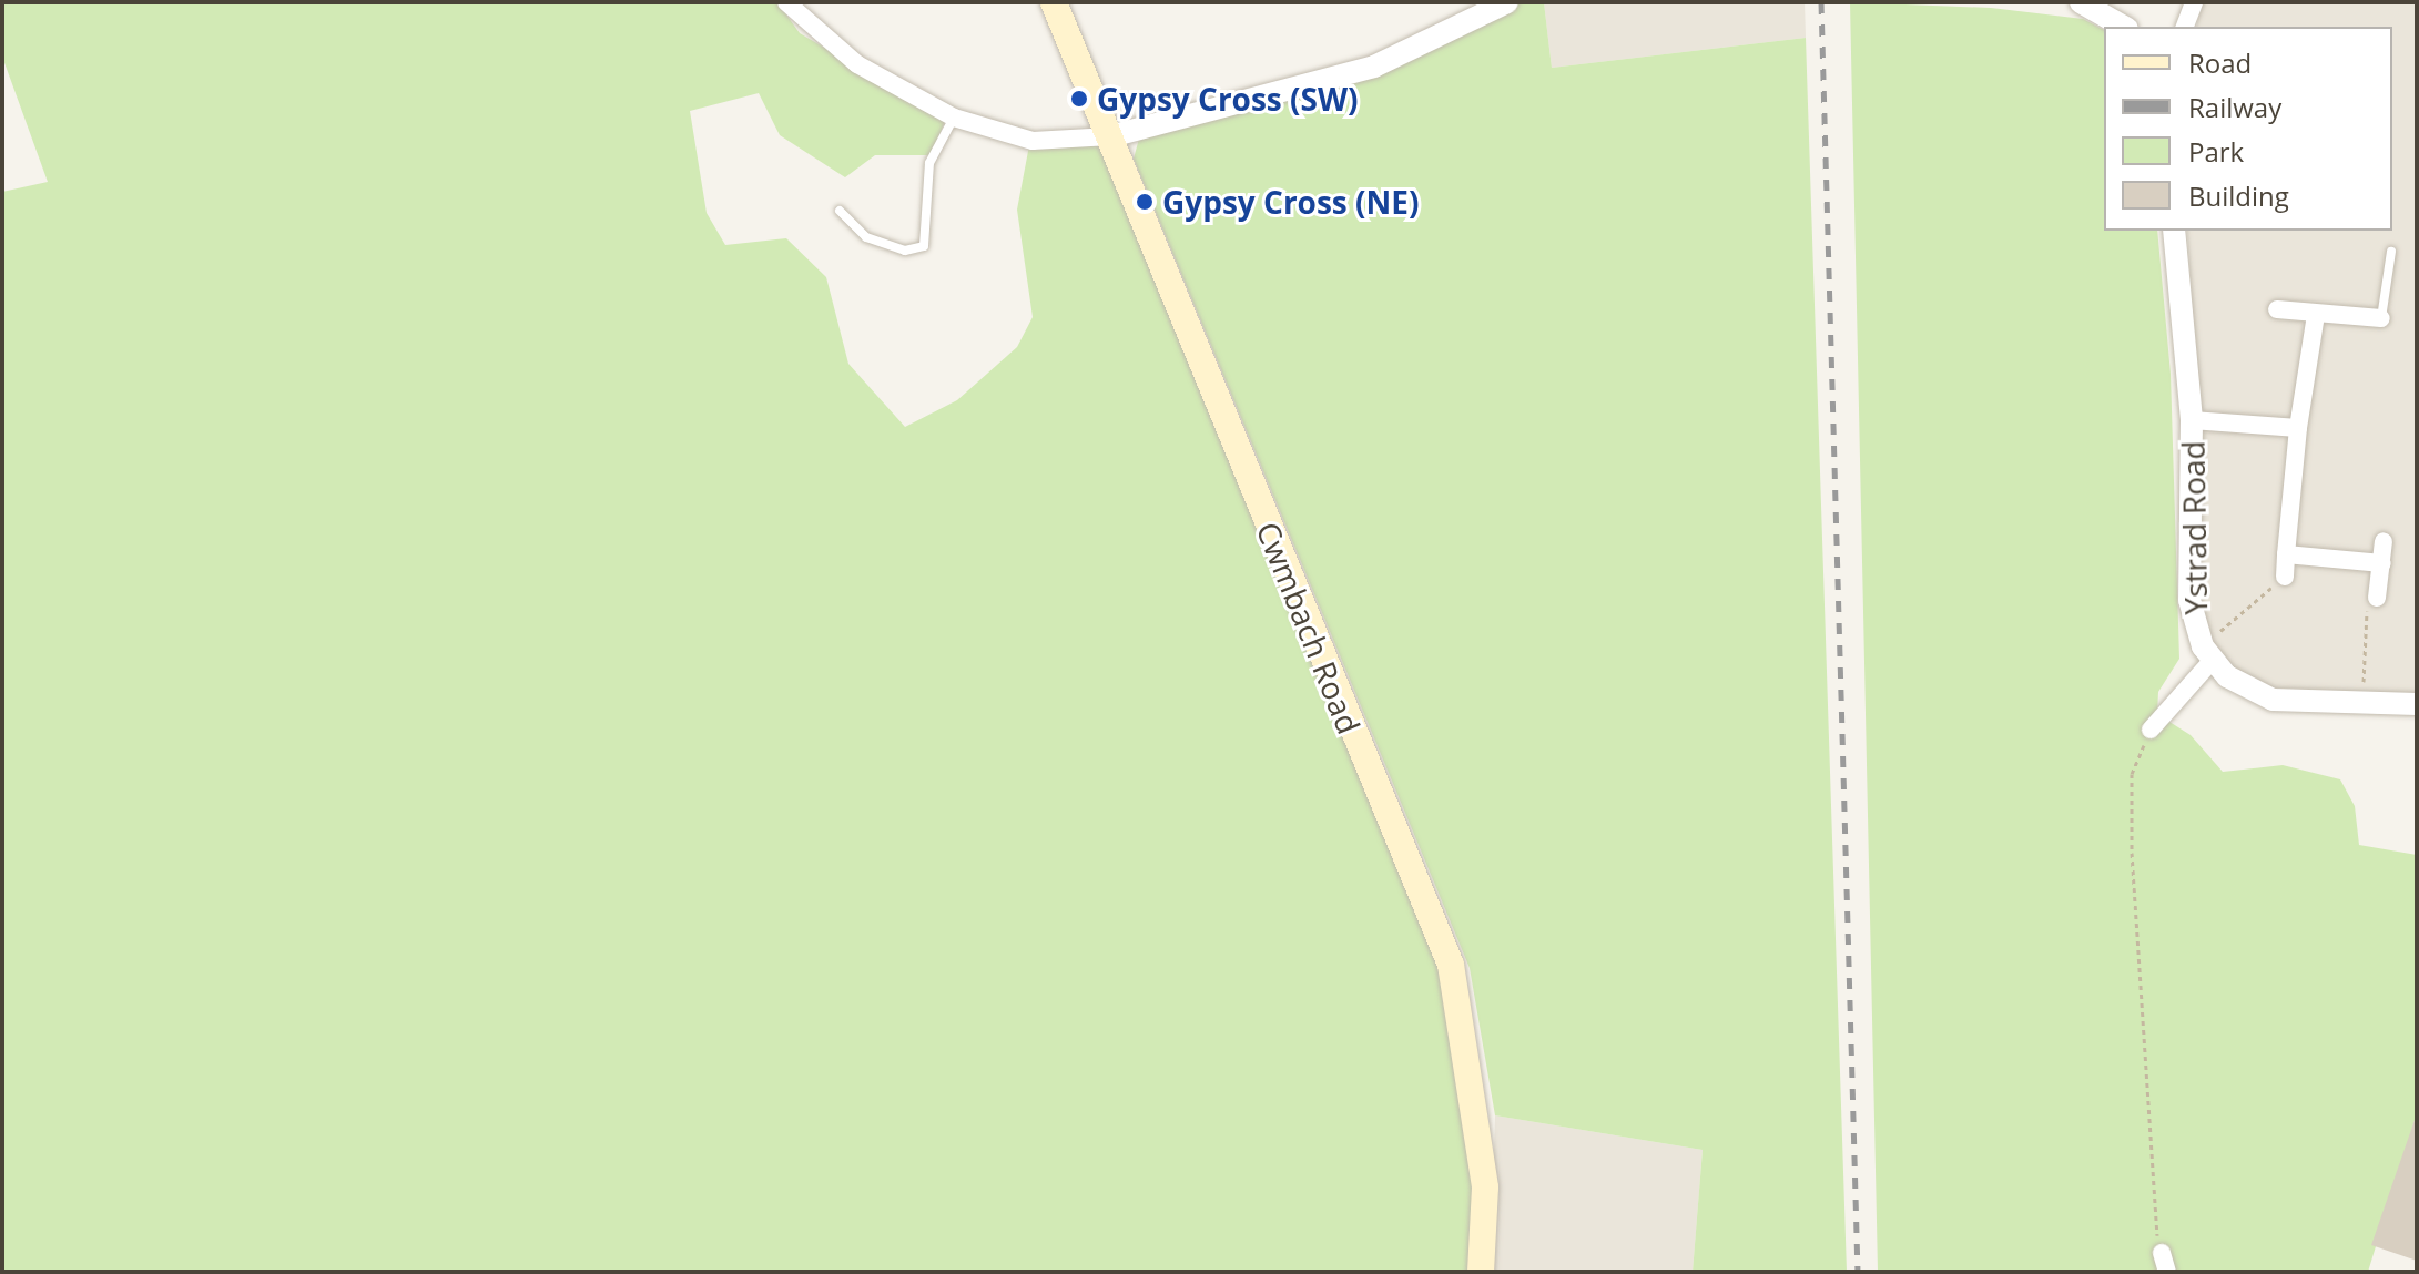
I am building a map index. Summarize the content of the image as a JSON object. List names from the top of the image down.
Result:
{
  "streets": {
    "main road": ["Cwmbach Road"],
    "street": ["Ystrad Road"]
  },
  "places": ["Gypsy Cross (SW)", "Gypsy Cross (NE)"],
  "legend": [
    "Road",
    "Railway",
    "Park",
    "Building"
  ]
}
